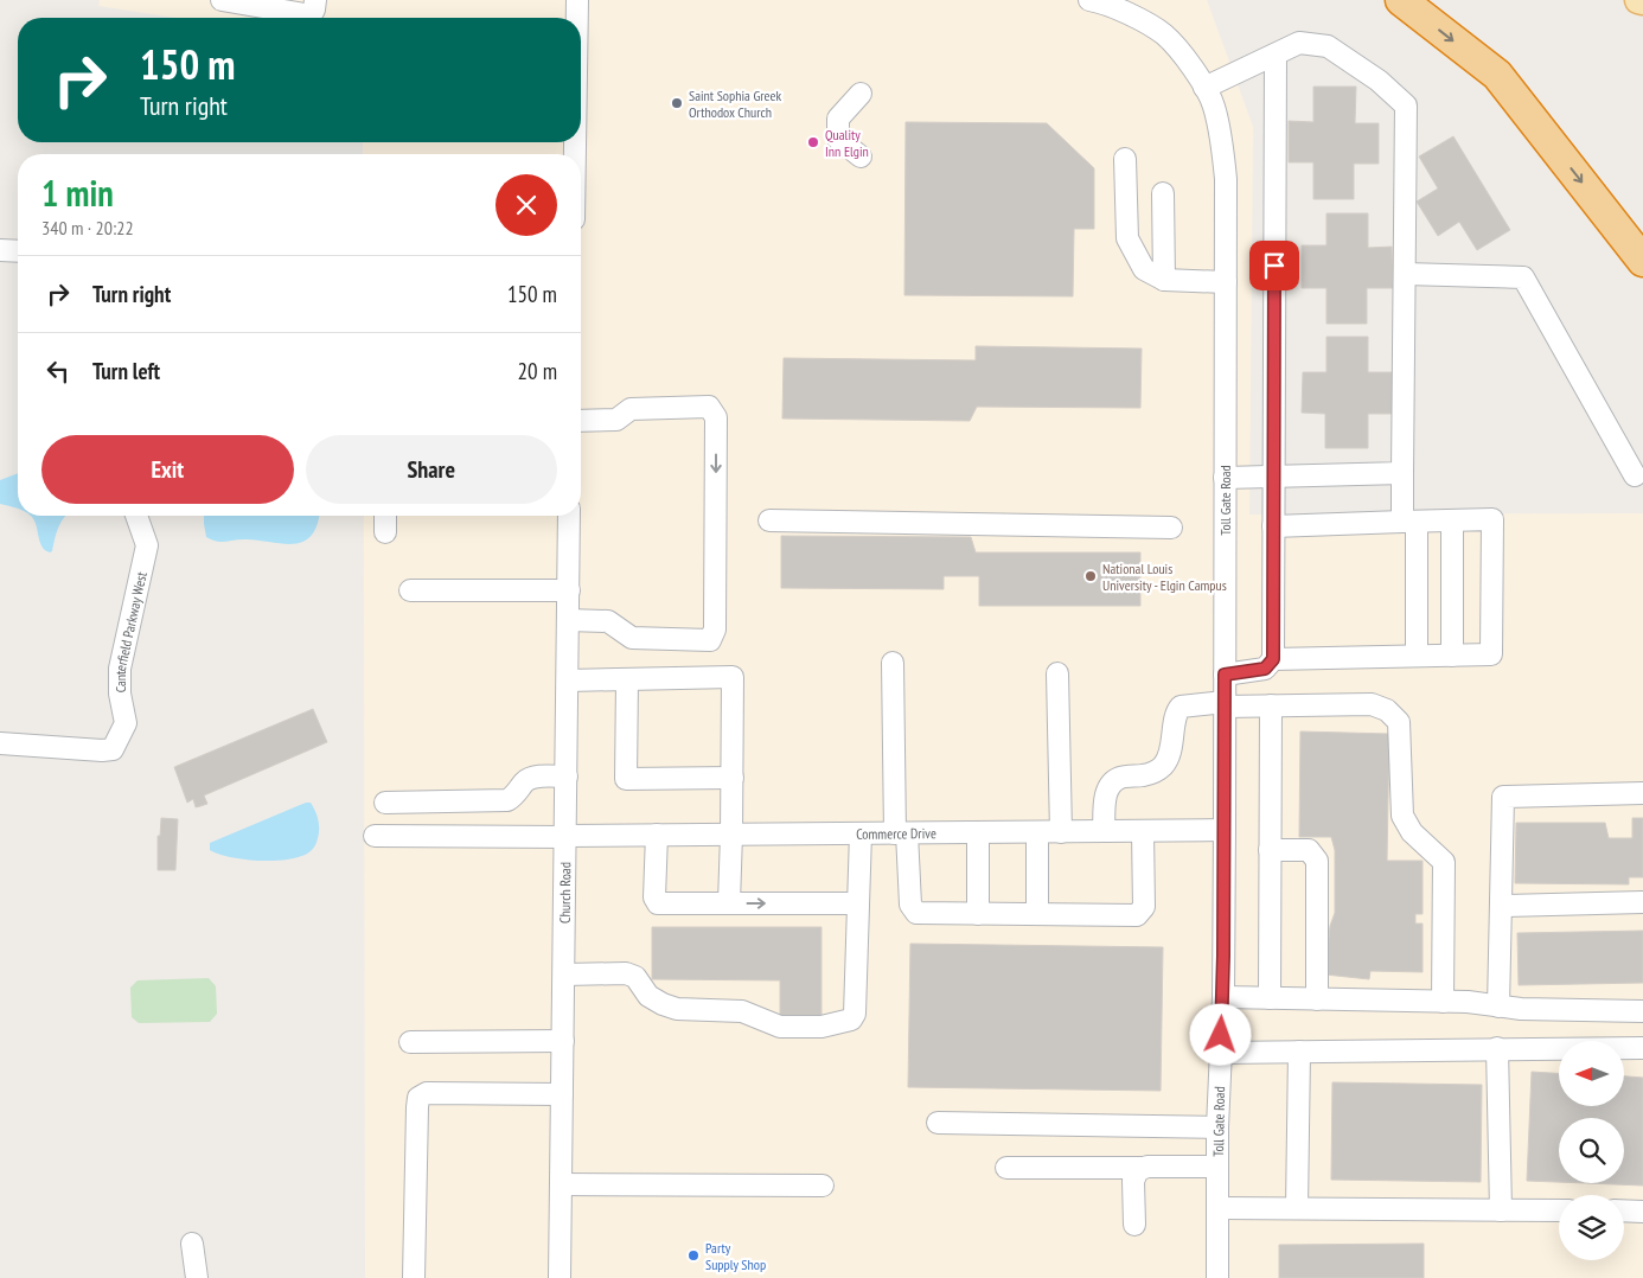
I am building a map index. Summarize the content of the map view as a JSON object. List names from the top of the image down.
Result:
{
  "streets": {
    "street": [
      "Toll Gate Road",
      "Canterfield Parkway West",
      "Commerce Drive",
      "Church Road"
    ]
  },
  "crossings": [
    ["Toll Gate Road", "Commerce Drive"],
    ["Commerce Drive", "Church Road"]
  ],
  "places": [
    "Saint Sophia Greek Orthodox Church",
    "Quality Inn Elgin",
    "National Louis University - Elgin Campus",
    "Party Supply Shop"
  ],
  "north": "left",
  "page": {
    "turn": ["150 m", "Turn right"],
    "heading": ["1 min", "340 m · 20:22"],
    "list": [
      {
        "name": "Turn right",
        "value": "150 m"
      },
      {
        "name": "Turn left",
        "value": "20 m"
      }
    ],
    "buttons": ["Exit", "Share"]
  }
}
